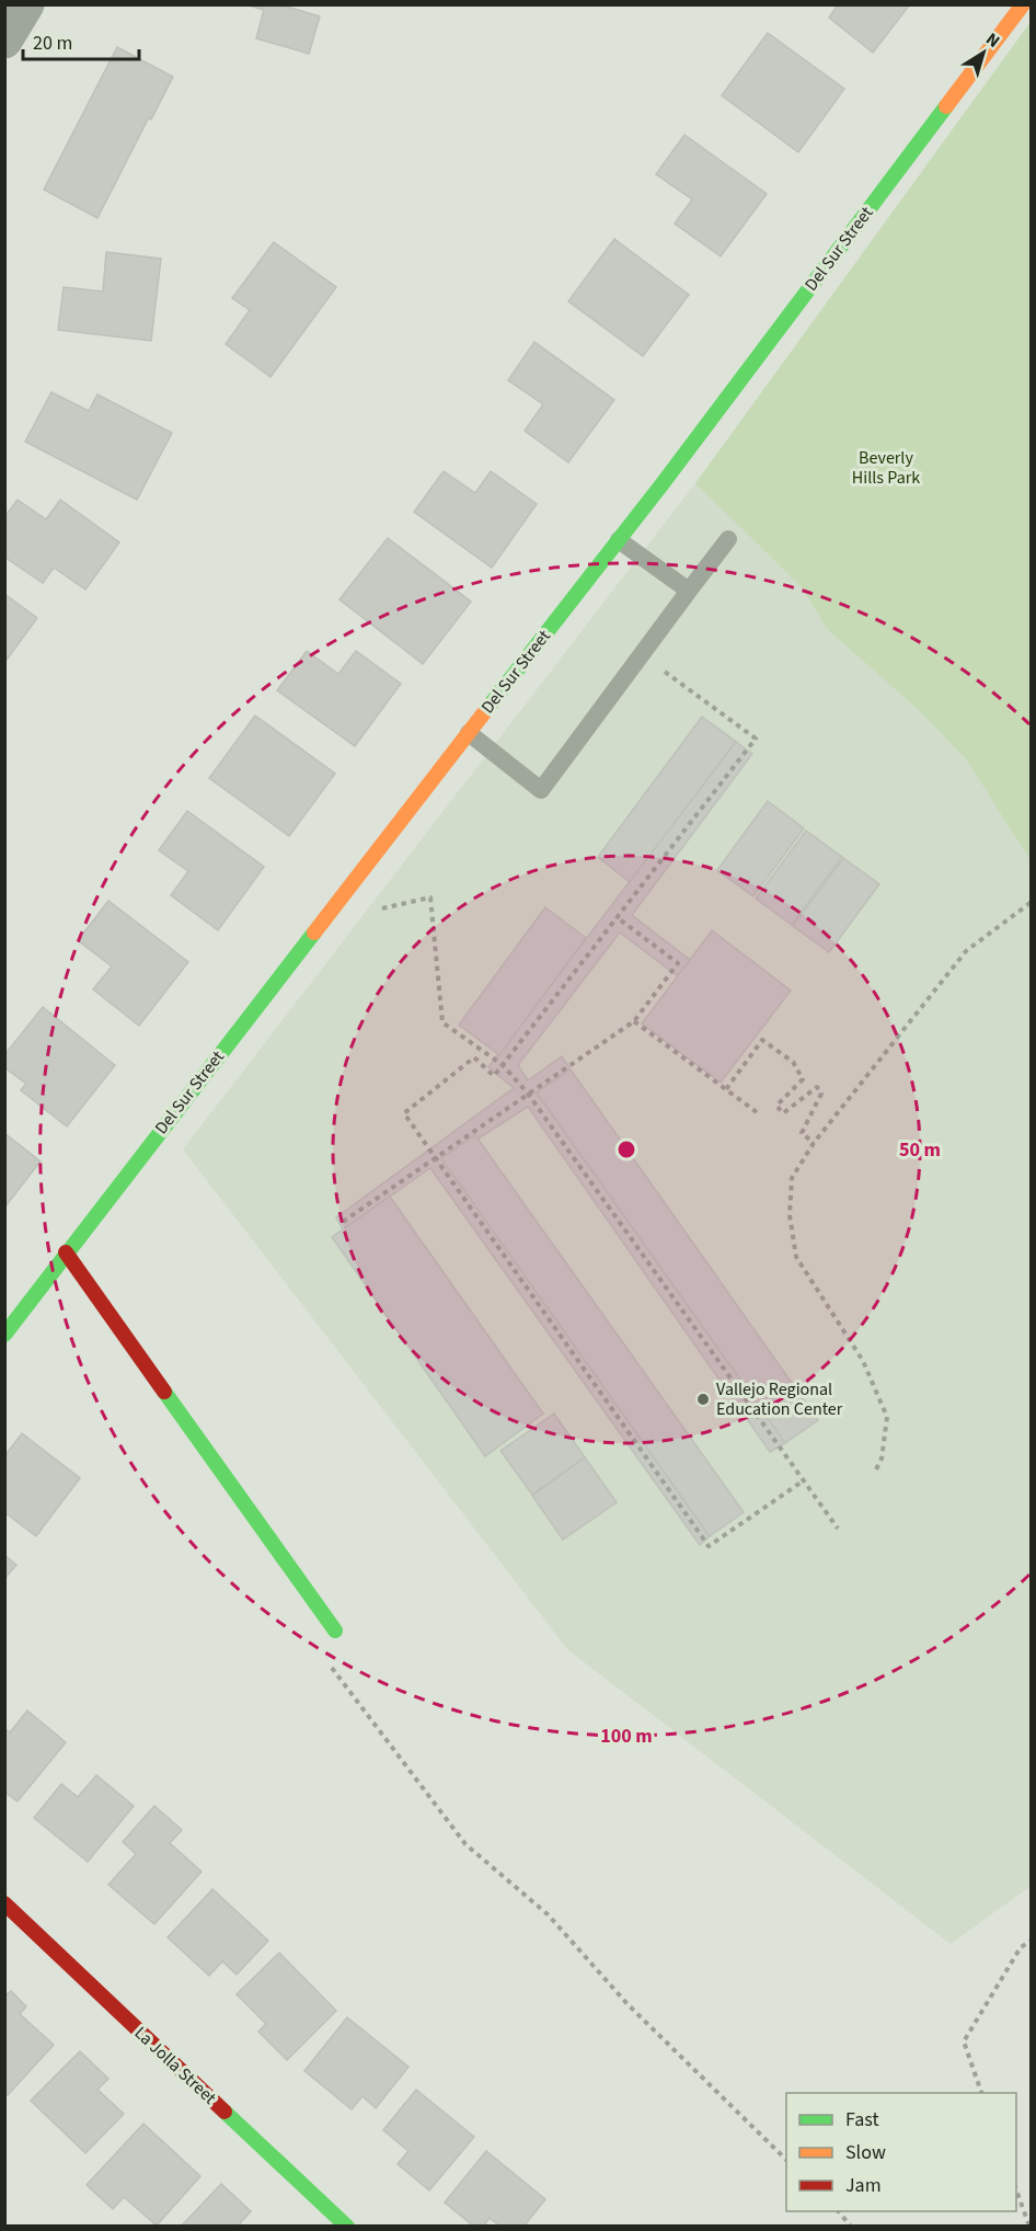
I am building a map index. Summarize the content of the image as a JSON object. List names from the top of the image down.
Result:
{
  "streets": {
    "street": ["Del Sur Street", "La Jolla Street"]
  },
  "parks": ["Beverly Hills Park"],
  "places": ["Vallejo Regional Education Center"],
  "legend": ["Fast", "Slow", "Jam"],
  "scale_bar": "20 m",
  "north": "top right",
  "rings": ["50 m", "100 m"]
}
